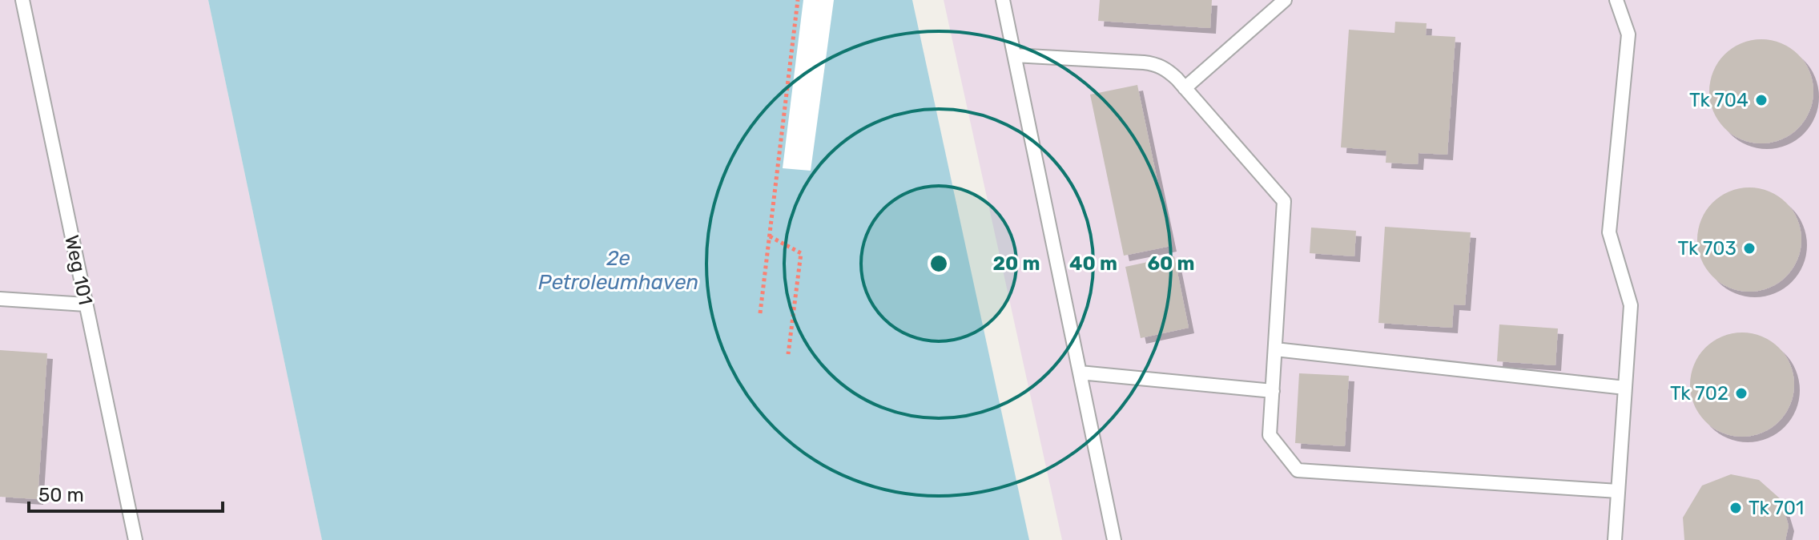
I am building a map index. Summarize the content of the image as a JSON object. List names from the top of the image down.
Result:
{
  "streets": {
    "lane": ["Weg 101"]
  },
  "water": ["2e Petroleumhaven"],
  "places": [
    "Tk 704",
    "Tk 703",
    "Tk 702",
    "Tk 701"
  ],
  "scale_bar": "50 m",
  "rings": ["20 m", "40 m", "60 m"]
}
